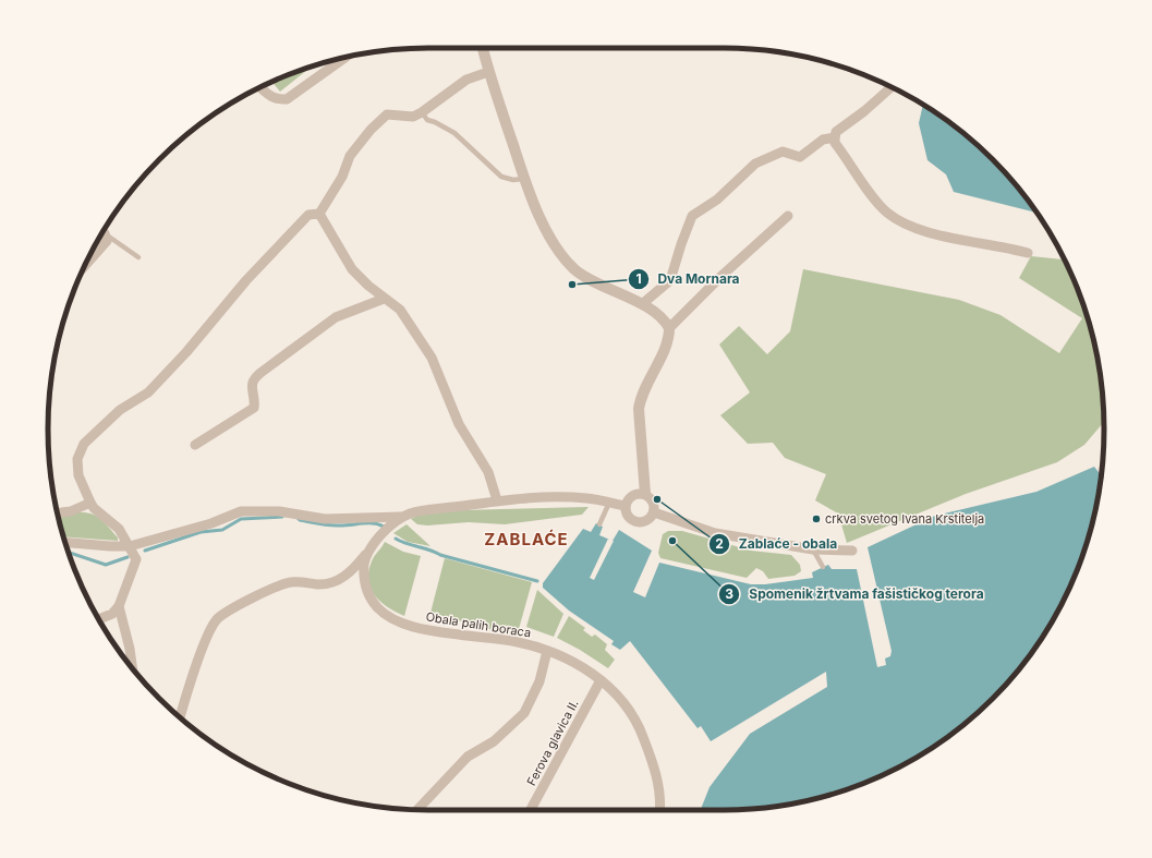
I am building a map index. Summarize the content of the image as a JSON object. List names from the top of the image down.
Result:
{
  "streets": {
    "street": ["Obala palih boraca", "Ferova glavica II."]
  },
  "crossings": [
    ["Obala palih boraca", "Ferova glavica II."]
  ],
  "districts": ["ZABLAĆE"],
  "places": [
    "Dva Mornara",
    "Zablaće - obala",
    "crkva svetog Ivana Krstitelja",
    "Spomenik žrtvama fašističkog terora"
  ]
}
